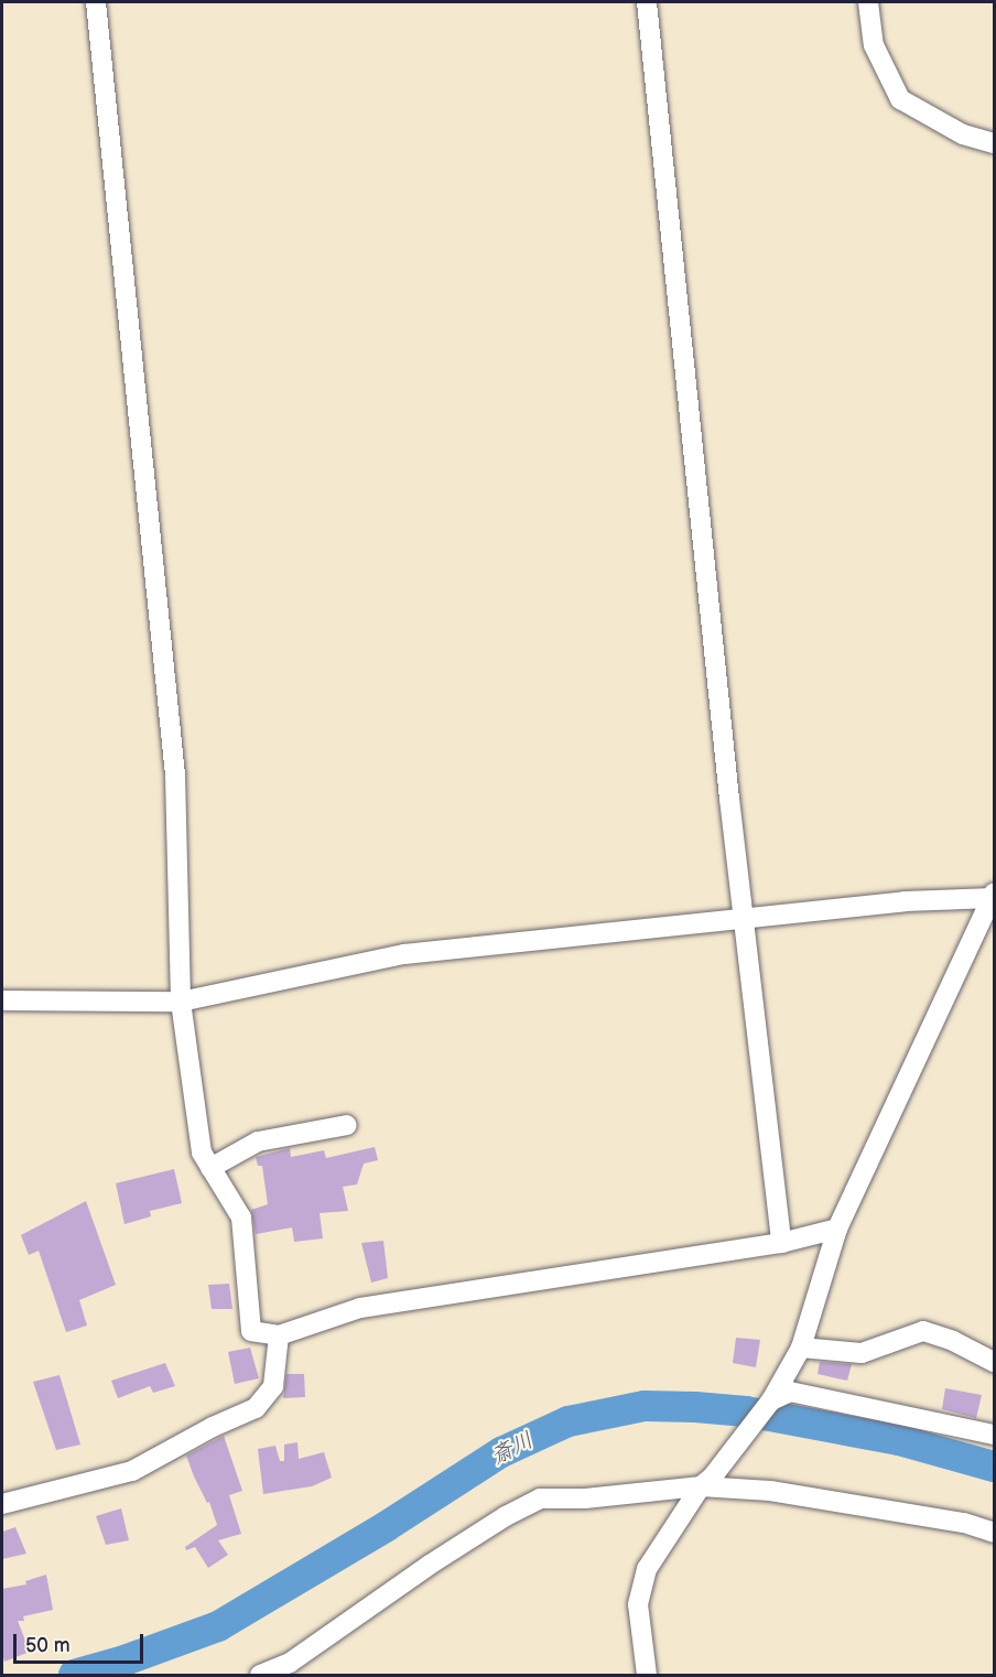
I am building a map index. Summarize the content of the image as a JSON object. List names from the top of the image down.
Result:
{
  "water": ["斎川"],
  "scale_bar": "50 m"
}
